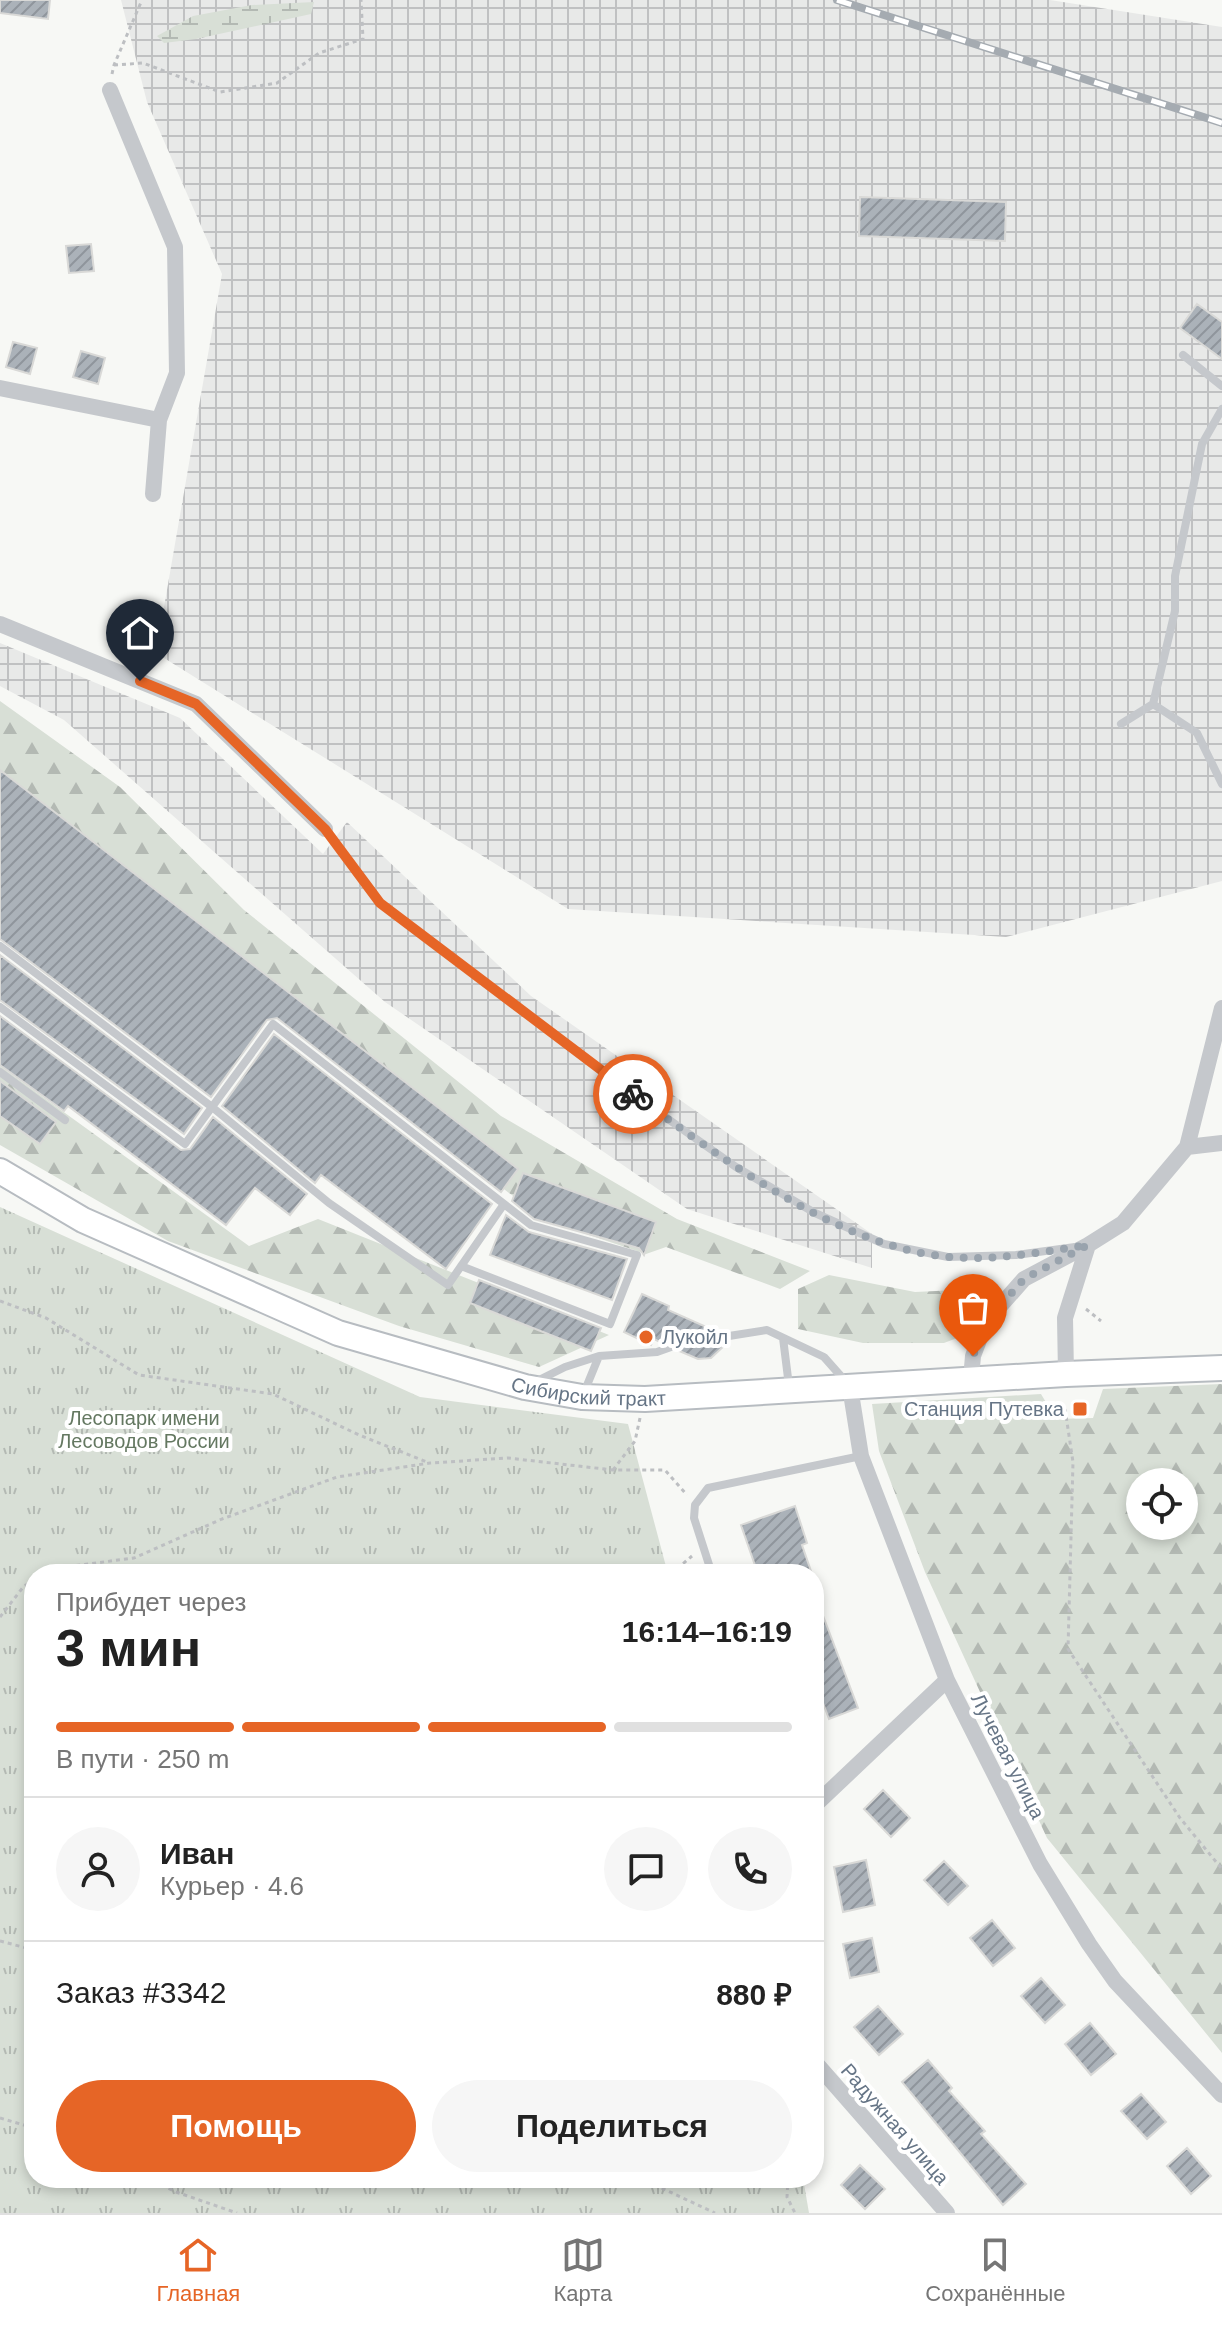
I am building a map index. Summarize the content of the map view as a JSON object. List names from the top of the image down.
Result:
{
  "streets": {
    "main road": ["Сибирский тракт"],
    "street": ["Лучевая улица", "Радужная улица"]
  },
  "crossings": [
    ["Сибирский тракт", "Лучевая улица"]
  ],
  "parks": ["Лесопарк имени Лесоводов России"],
  "places": {
    "other": ["Лукойл"],
    "transit": ["Станция Путевка"]
  },
  "page": {
    "heading": ["3 мин", "Прибудет через", "16:14–16:19"],
    "panel": [
      "Иван",
      "Курьер · 4.6",
      "Заказ #3342",
      "880 ₽"
    ],
    "bar": "В пути · 250 m",
    "buttons": ["Помощь", "Поделиться"],
    "tabs": ["Главная", "Карта", "Сохранённые"]
  }
}
